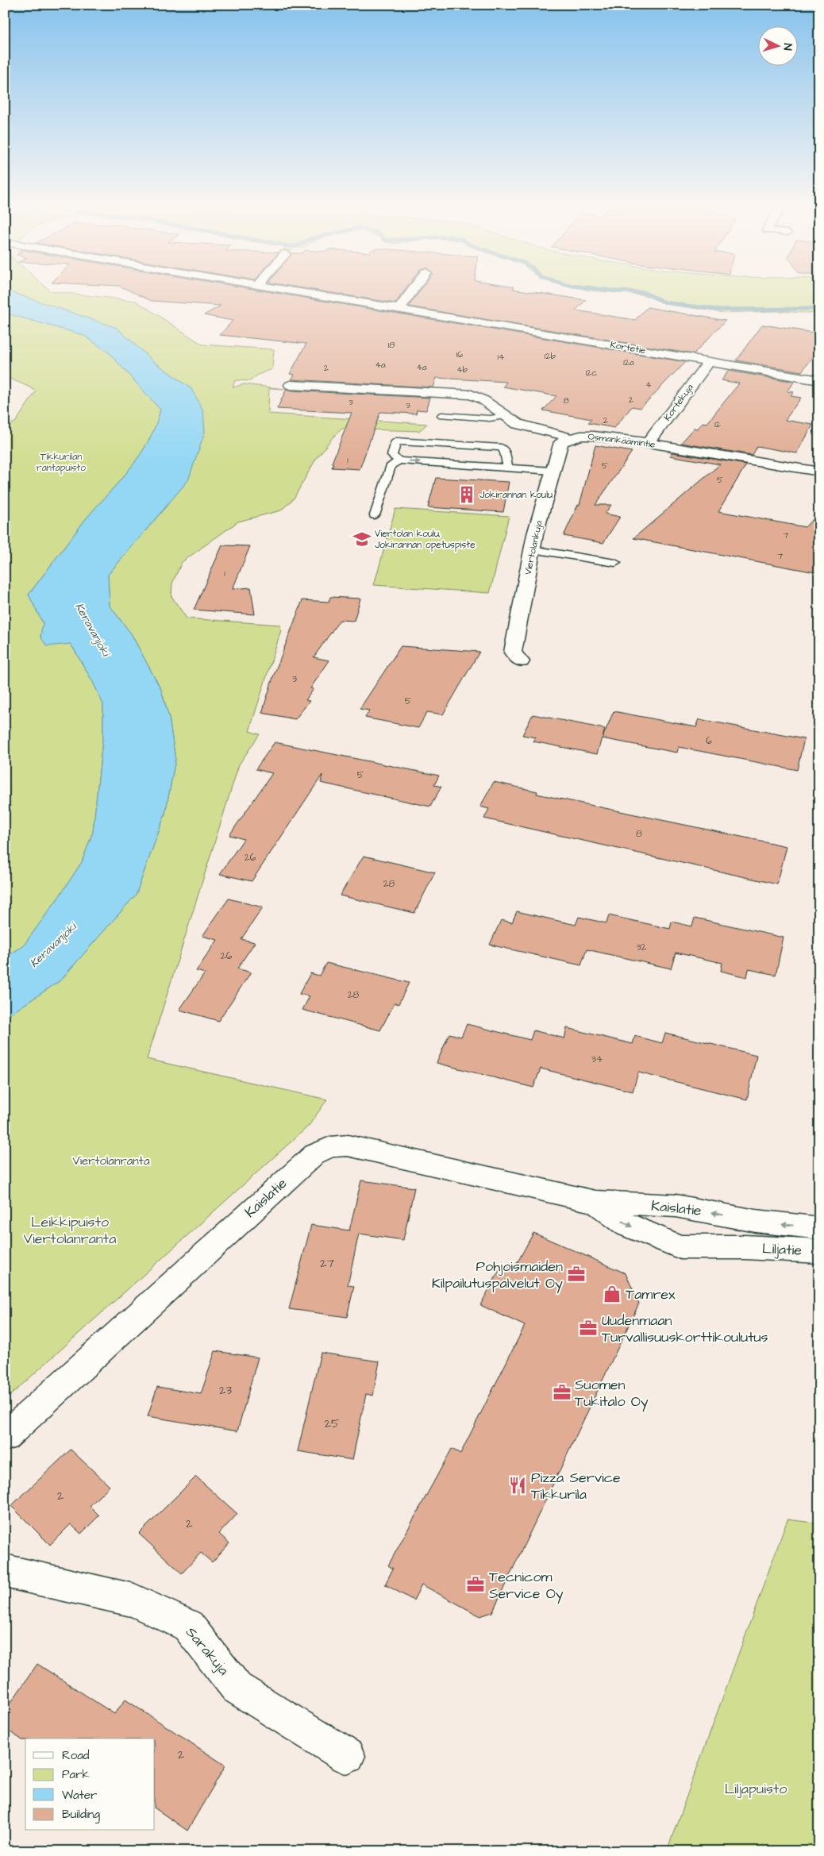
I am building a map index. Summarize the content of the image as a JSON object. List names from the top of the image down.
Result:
{
  "streets": {
    "street": [
      "Kortetie",
      "Kortekuja",
      "Osmankäämintie",
      "Viertolankuja",
      "Kaislatie",
      "Liljatie",
      "Sarakuja"
    ]
  },
  "crossings": [
    ["Kortetie", "Kortekuja"],
    ["Kortekuja", "Osmankäämintie"],
    ["Osmankäämintie", "Viertolankuja"],
    ["Kaislatie", "Liljatie"]
  ],
  "water": ["Keravanjoki"],
  "parks": [
    "Tikkurilan rantapuisto",
    "Viertolanranta",
    "Leikkipuisto Viertolanranta",
    "Liljapuisto"
  ],
  "places": {
    "building": ["Jokirannan koulu"],
    "school or university": ["Viertolan koulu, Jokirannan opetuspiste"],
    "office": [
      "Pohjoismaiden Kilpailutuspalvelut Oy",
      "Uudenmaan Turvallisuuskorttikoulutus",
      "Suomen Tukitalo Oy",
      "Tecnicom Service Oy"
    ],
    "shop": ["Tamrex"],
    "restaurant": ["Pizza Service Tikkurila"]
  },
  "house_numbers": [
    "18",
    "16",
    "12b",
    "14",
    "12a",
    "4a",
    "4a",
    "2",
    "4b",
    "12c",
    "4",
    "2",
    "8",
    "3",
    "3",
    "2",
    "12",
    "1",
    "5",
    "5",
    "7",
    "7",
    "1",
    "3",
    "5",
    "6",
    "5",
    "8",
    "26",
    "28",
    "32",
    "26",
    "28",
    "34",
    "27",
    "23",
    "25",
    "2",
    "2",
    "2"
  ],
  "legend": [
    "Road",
    "Park",
    "Water",
    "Building"
  ],
  "north": "right"
}
